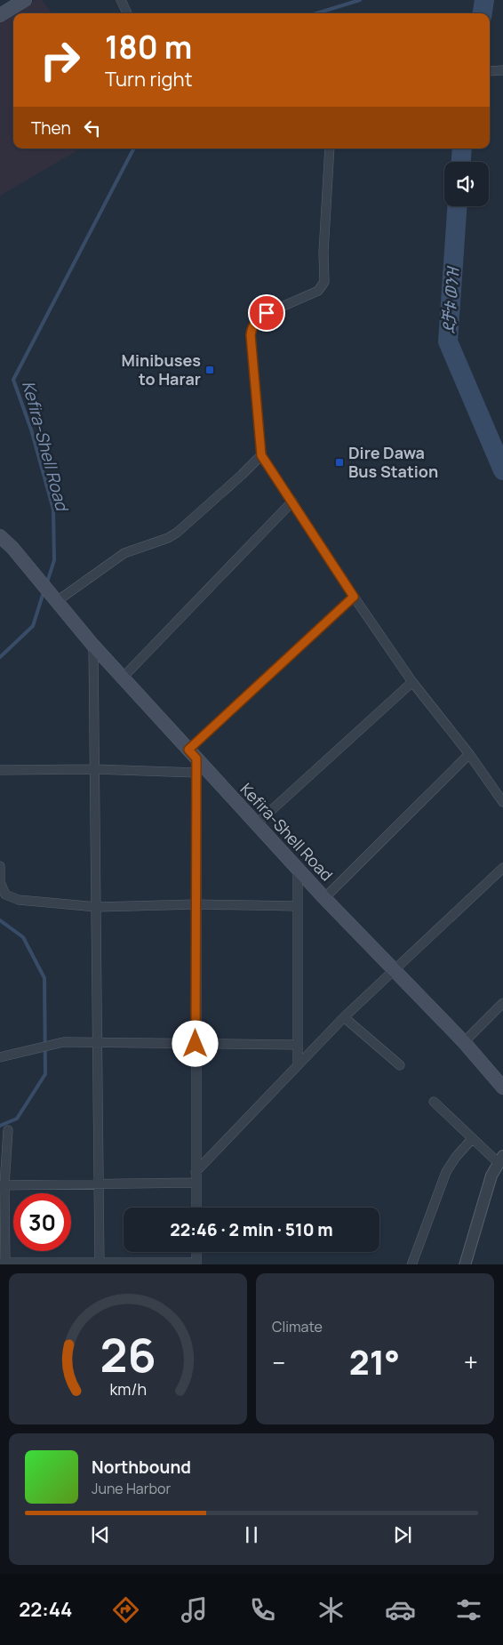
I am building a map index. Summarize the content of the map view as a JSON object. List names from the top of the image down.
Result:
{
  "streets": {
    "main road": ["Kefira-Shell Road"]
  },
  "water": ["ደቻቱ ወንዝ", "Kefira-Shell Road"],
  "places": {
    "transit": ["Minibuses to Harar", "Dire Dawa Bus Station"]
  },
  "page": {
    "turn": ["180 m", "Turn right"],
    "then": "Then",
    "limit": "30",
    "trip": "22:46 · 2 min · 510 m",
    "tile": "Climate",
    "heat": ["−", "21°", "+"],
    "song": ["Northbound", "June Harbor"],
    "tabs": "22:44",
    "gauge": ["26", "km/h"]
  }
}
